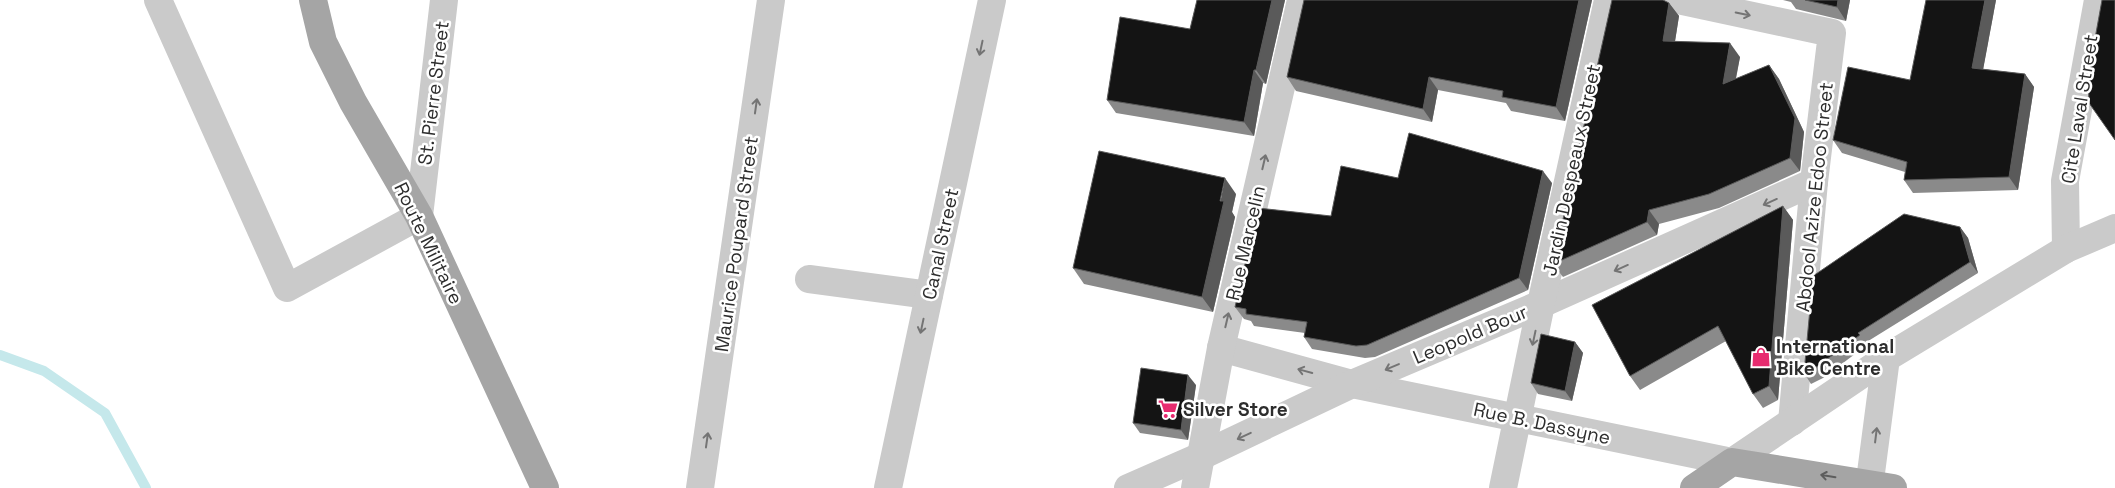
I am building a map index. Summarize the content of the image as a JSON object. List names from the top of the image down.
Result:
{
  "streets": {
    "main road": ["Route Militaire"],
    "street": [
      "St. Pierre Street",
      "Cite Laval Street",
      "Jardin Despeaux Street",
      "Abdool Azize Edoo Street",
      "Rue Marcelin",
      "Maurice Poupard Street",
      "Canal Street",
      "Leopold Bour",
      "Rue B. Dassyne"
    ]
  },
  "crossings": [
    ["St. Pierre Street", "Route Militaire"],
    ["Jardin Despeaux Street", "Leopold Bour"],
    ["Jardin Despeaux Street", "Rue B. Dassyne"],
    ["Abdool Azize Edoo Street", "Leopold Bour"],
    ["Rue Marcelin", "Leopold Bour"],
    ["Rue Marcelin", "Rue B. Dassyne"],
    ["Leopold Bour", "Rue B. Dassyne"]
  ],
  "one_way": [
    "Rue Marcelin",
    "Maurice Poupard Street",
    "Canal Street",
    "Leopold Bour"
  ],
  "places": {
    "shop": ["International Bike Centre"],
    "supermarket": ["Silver Store"]
  }
}
